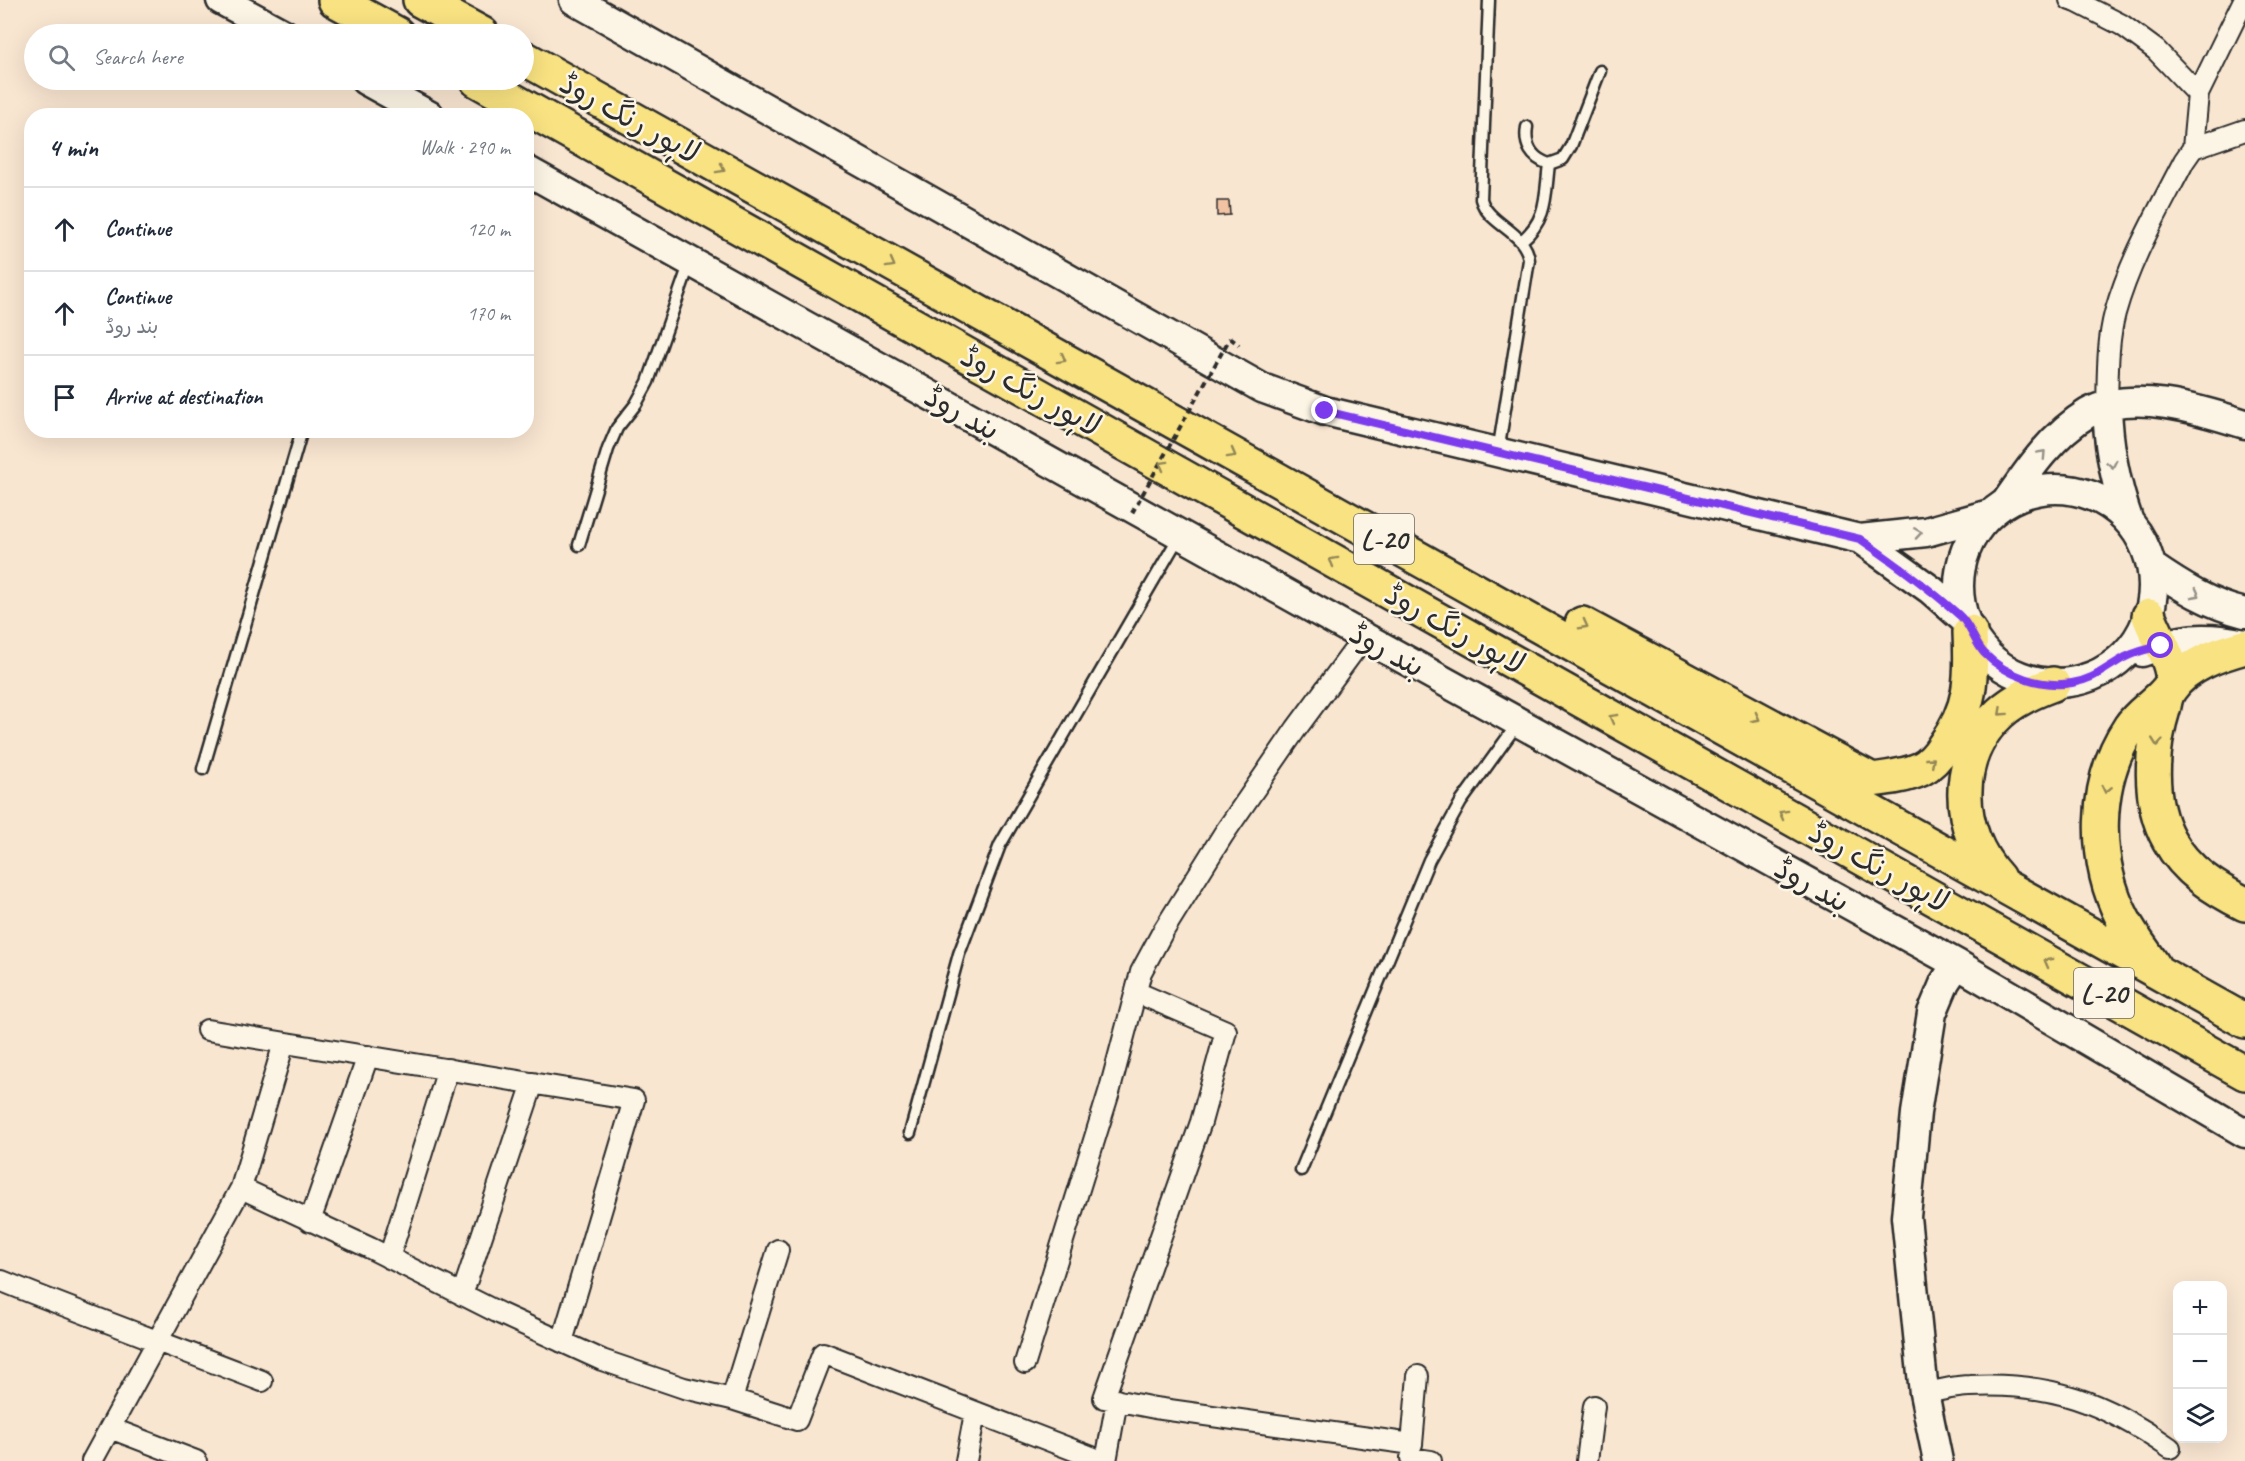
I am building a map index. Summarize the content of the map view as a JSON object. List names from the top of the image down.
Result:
{
  "streets": {
    "highway": ["لاہور رنگ روڈ", "L-20"],
    "main road": ["بند روڈ"]
  },
  "page": {
    "search": "Search here",
    "heading": ["4 min", "Walk · 290 m"],
    "list": [
      ["Continue", "120 m"],
      ["Continue", "بند روڈ", "170 m"],
      "Arrive at destination"
    ],
    "map_buttons": ["+", "−"]
  }
}
